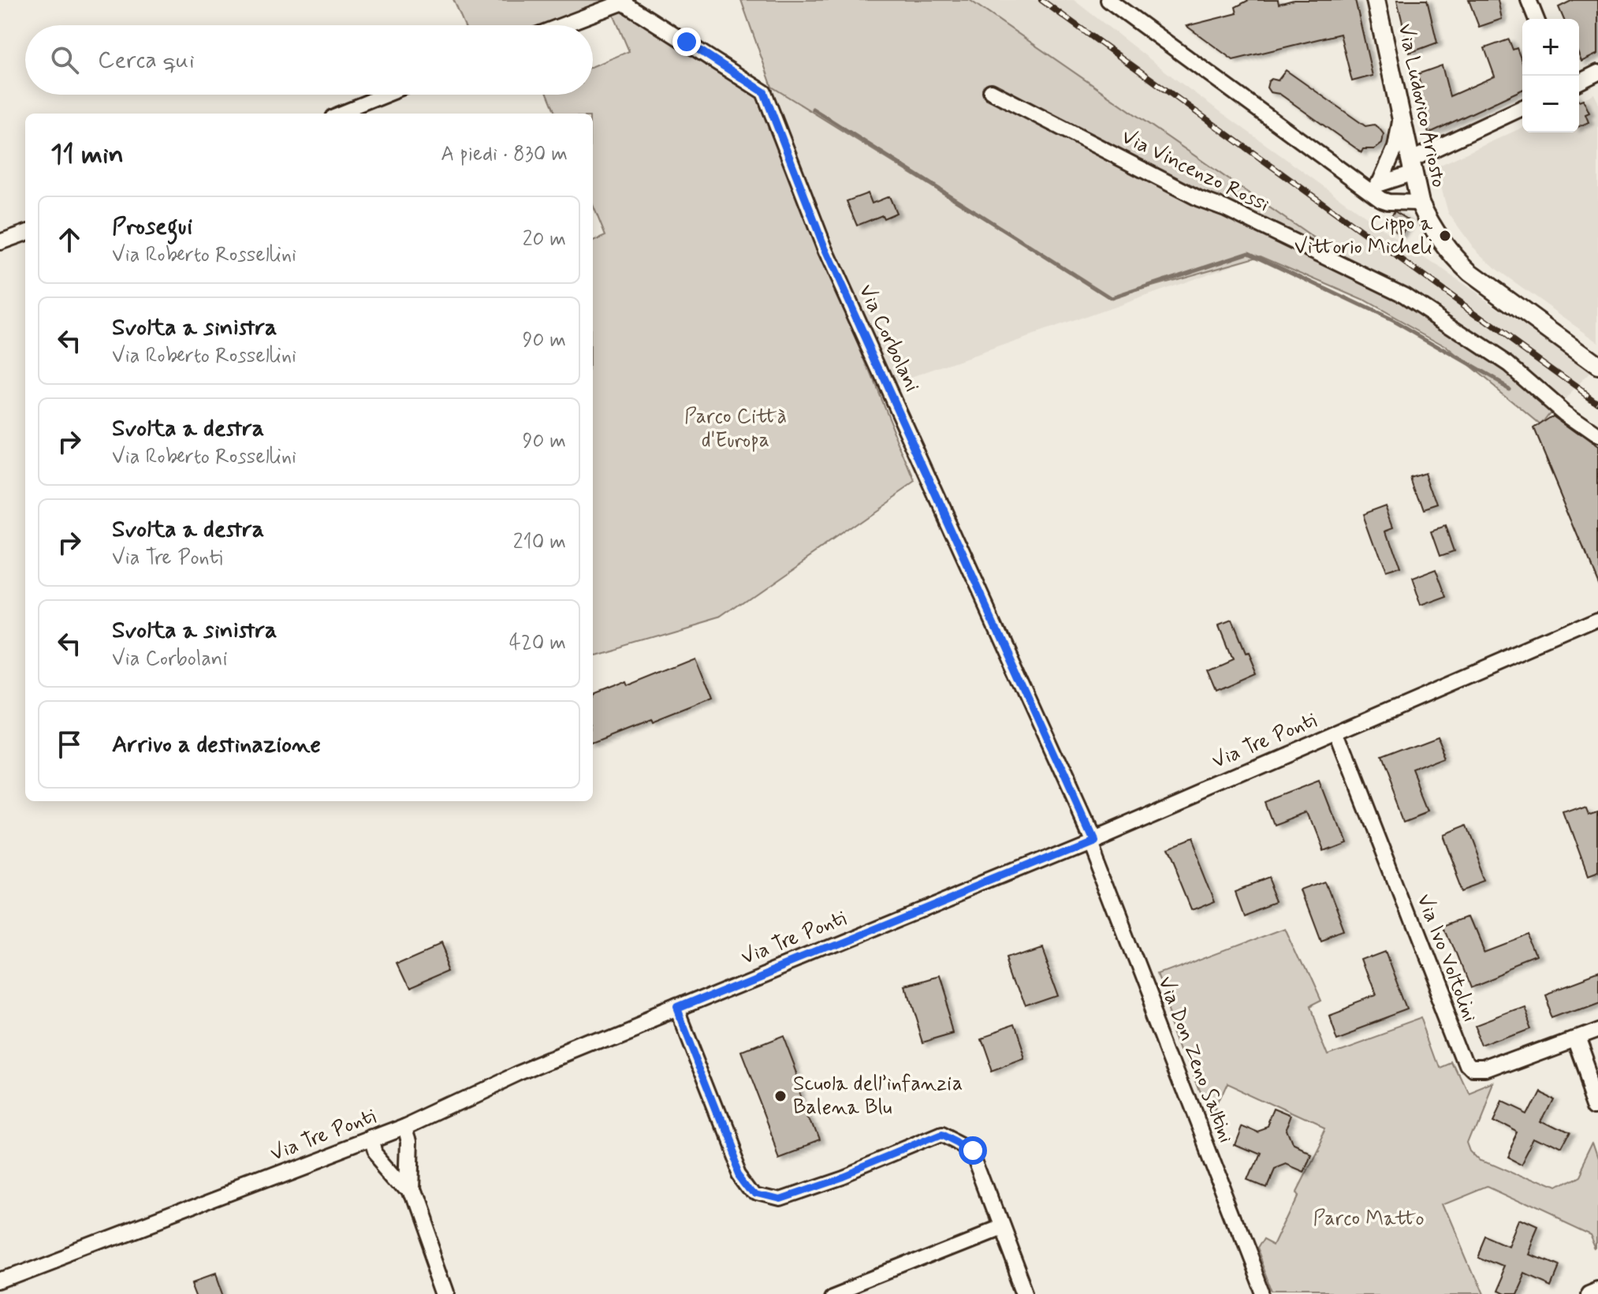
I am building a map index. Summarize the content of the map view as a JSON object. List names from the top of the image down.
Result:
{
  "streets": {
    "main road": ["Via Ludovico Ariosto"],
    "street": [
      "Via Vincenzo Rossi",
      "Via Corbolani",
      "Via Tre Ponti",
      "Via Ivo Voltolini",
      "Via Don Zeno Saltini"
    ]
  },
  "crossings": [
    ["Via Corbolani", "Via Tre Ponti"],
    ["Via Corbolani", "Via Don Zeno Saltini"],
    ["Via Tre Ponti", "Via Ivo Voltolini"],
    ["Via Tre Ponti", "Via Don Zeno Saltini"]
  ],
  "parks": ["Parco Città d'Europa", "Parco Matto"],
  "places": ["Cippo a Vittorio Micheli", "Scuola dell’infanzia Balena Blu"],
  "page": {
    "map_buttons": ["+", "−"],
    "search": "Cerca qui",
    "heading": ["11 min", "A piedi · 830 m"],
    "list": [
      ["Prosegui", "Via Roberto Rossellini", "20 m"],
      ["Svolta a sinistra", "Via Roberto Rossellini", "90 m"],
      ["Svolta a destra", "Via Roberto Rossellini", "90 m"],
      ["Svolta a destra", "Via Tre Ponti", "210 m"],
      ["Svolta a sinistra", "Via Corbolani", "420 m"],
      "Arrivo a destinazione"
    ]
  }
}
